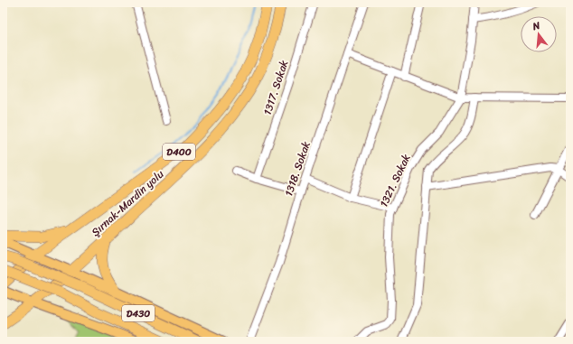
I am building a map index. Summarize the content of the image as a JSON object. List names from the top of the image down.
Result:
{
  "streets": {
    "highway": ["D400", "Şırnak-Mardin yolu", "D430"],
    "street": ["1317. Sokak", "1318. Sokak", "1321. Sokak"]
  },
  "north": "top"
}
